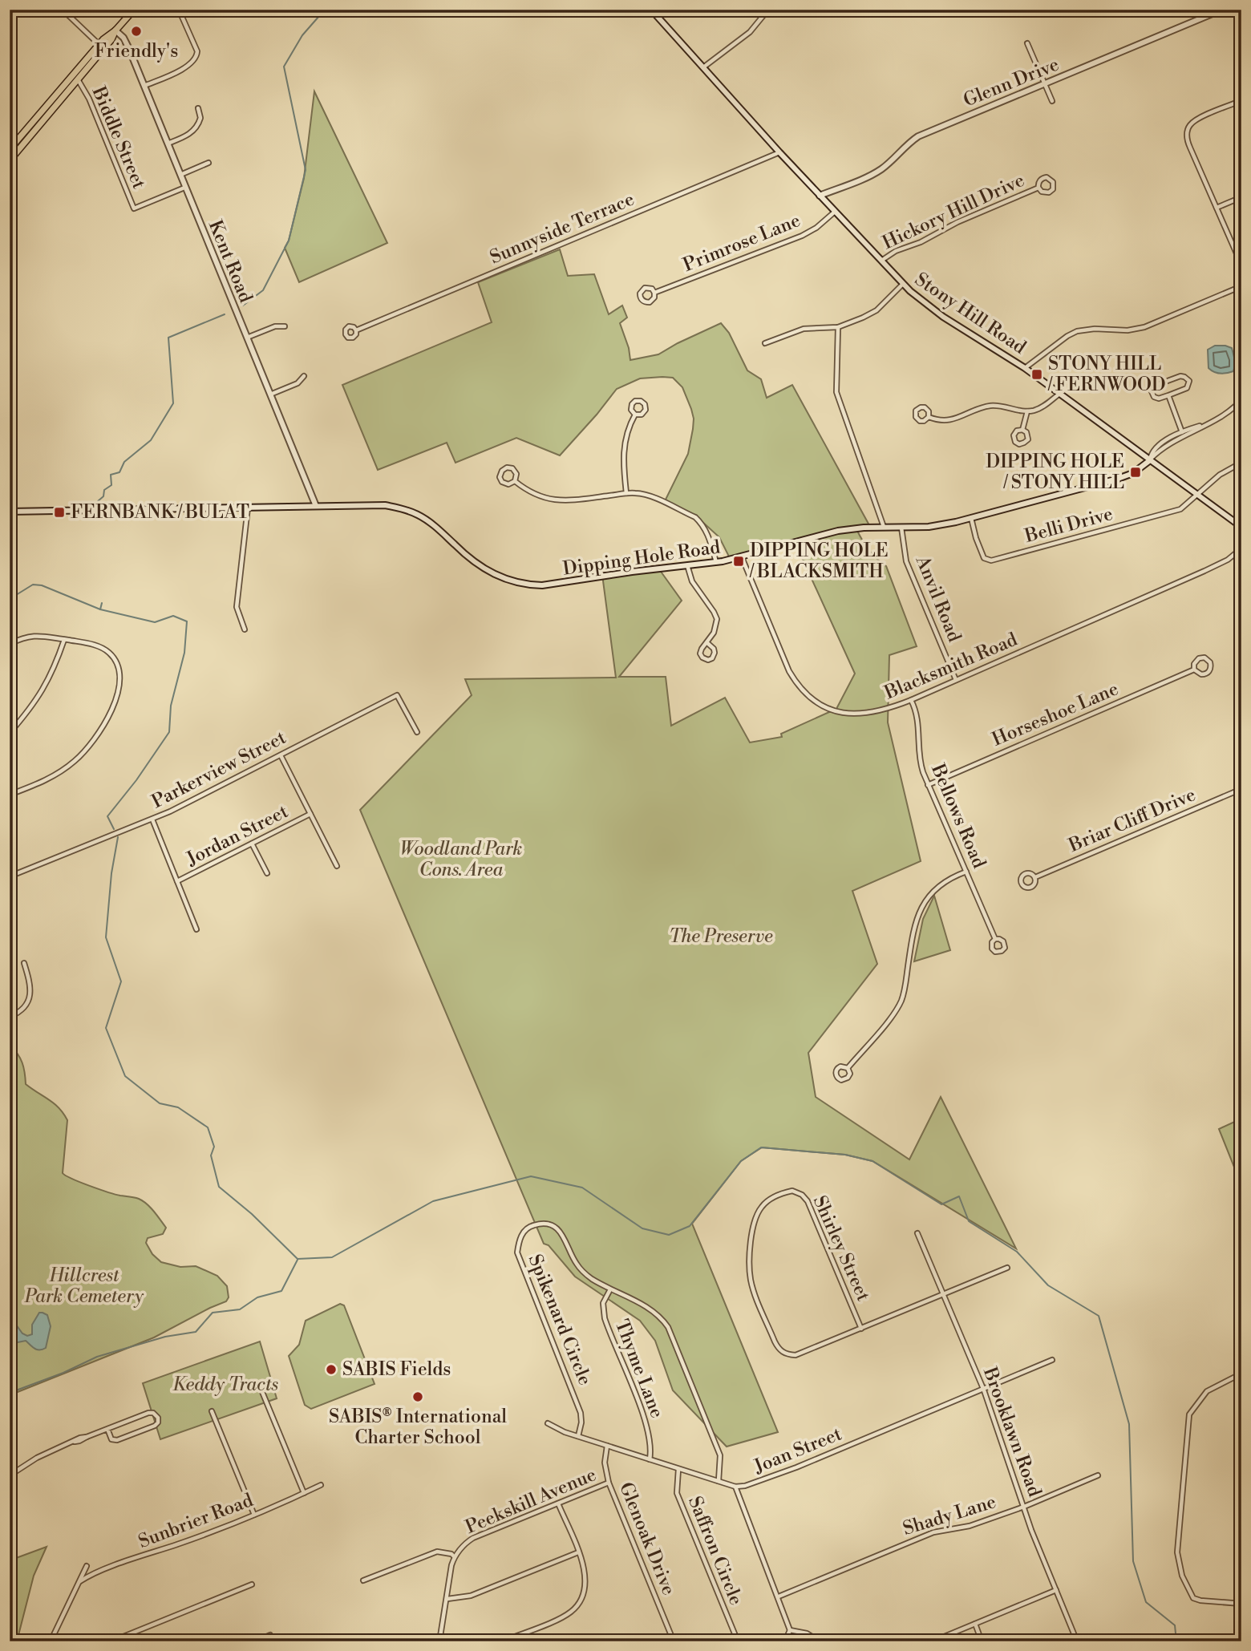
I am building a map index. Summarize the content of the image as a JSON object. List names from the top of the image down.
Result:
{
  "streets": {
    "main road": [
      "Glenn Drive",
      "Kent Road",
      "Stony Hill Road",
      "Dipping Hole Road"
    ],
    "street": [
      "Biddle Street",
      "Hickory Hill Drive",
      "Sunnyside Terrace",
      "Primrose Lane",
      "Belli Drive",
      "Anvil Road",
      "Blacksmith Road",
      "Horseshoe Lane",
      "Parkerview Street",
      "Bellows Road",
      "Briar Cliff Drive",
      "Jordan Street",
      "Shirley Street",
      "Spikenard Circle",
      "Thyme Lane",
      "Brooklawn Road",
      "Joan Street",
      "Peekskill Avenue",
      "Shady Lane",
      "Sunbrier Road",
      "Glenoak Drive",
      "Saffron Circle"
    ]
  },
  "crossings": [
    ["Glenn Drive", "Stony Hill Road"],
    ["Biddle Street", "Kent Road"],
    ["Hickory Hill Drive", "Stony Hill Road"],
    ["Sunnyside Terrace", "Stony Hill Road"],
    ["Primrose Lane", "Stony Hill Road"],
    ["Kent Road", "Dipping Hole Road"],
    ["Stony Hill Road", "Belli Drive"],
    ["Stony Hill Road", "Dipping Hole Road"],
    ["Belli Drive", "Dipping Hole Road"],
    ["Dipping Hole Road", "Anvil Road"],
    ["Dipping Hole Road", "Blacksmith Road"],
    ["Anvil Road", "Blacksmith Road"],
    ["Blacksmith Road", "Bellows Road"],
    ["Horseshoe Lane", "Bellows Road"],
    ["Shirley Street", "Brooklawn Road"],
    ["Spikenard Circle", "Thyme Lane"],
    ["Spikenard Circle", "Joan Street"],
    ["Thyme Lane", "Joan Street"],
    ["Brooklawn Road", "Joan Street"],
    ["Brooklawn Road", "Shady Lane"],
    ["Joan Street", "Glenoak Drive"],
    ["Joan Street", "Saffron Circle"],
    ["Peekskill Avenue", "Glenoak Drive"]
  ],
  "parks": [
    "Woodland Park Cons. Area",
    "The Preserve",
    "Hillcrest Park Cemetery",
    "Keddy Tracts"
  ],
  "places": {
    "other": ["Friendly's", "SABIS Fields", "SABIS® International Charter School"],
    "transit": [
      "STONY HILL / FERNWOOD",
      "DIPPING HOLE / STONY HILL",
      "FERNBANK / BULAT",
      "DIPPING HOLE / BLACKSMITH"
    ]
  }
}
